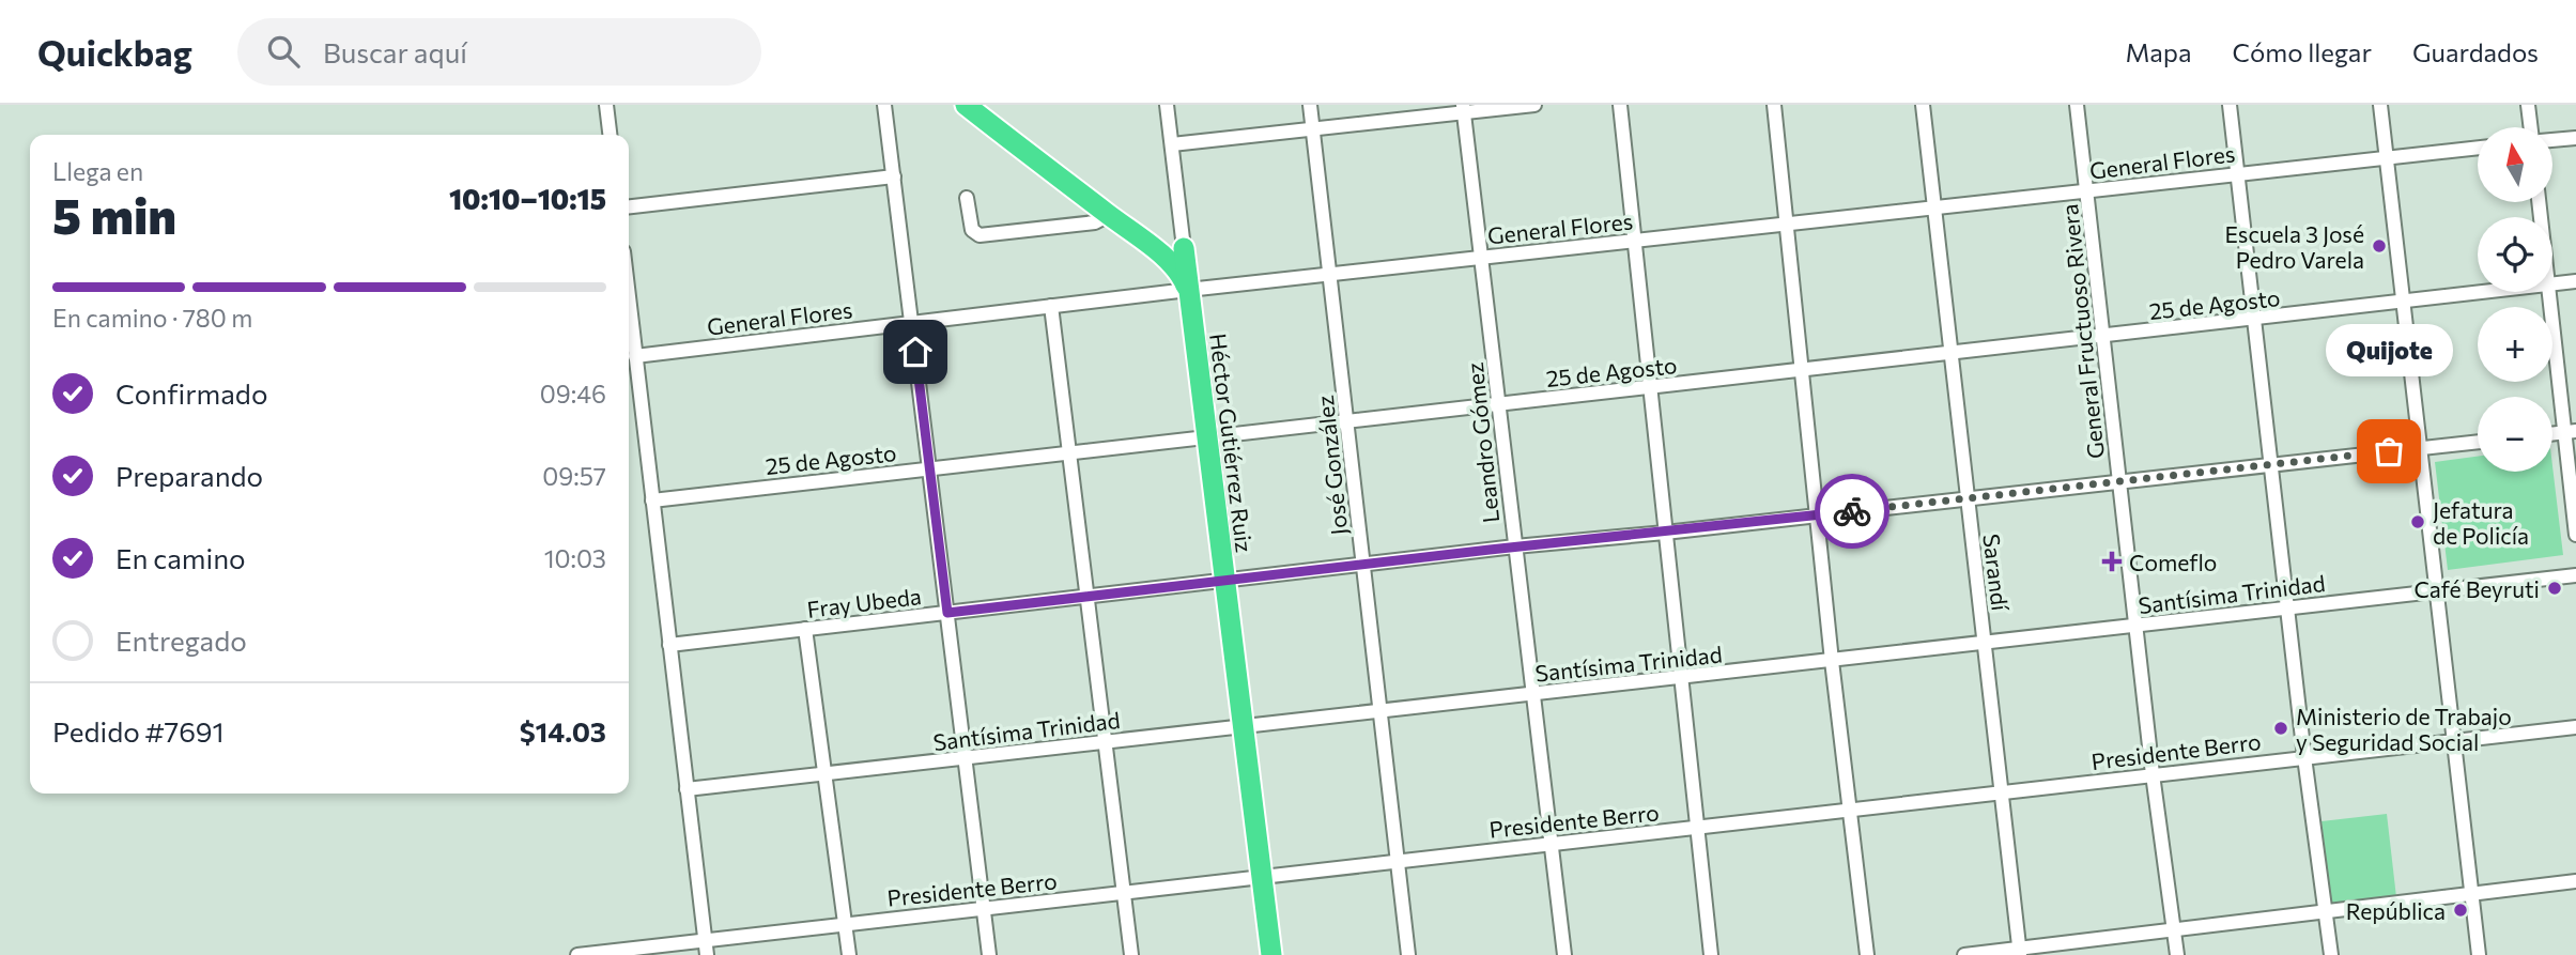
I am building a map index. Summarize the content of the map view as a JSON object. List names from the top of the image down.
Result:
{
  "streets": {
    "highway": ["Héctor Gutiérrez Ruiz"],
    "street": [
      "General Flores",
      "25 de Agosto",
      "General Fructuoso Rivera",
      "Leandro Gómez",
      "José González",
      "Sarandí",
      "Santísima Trinidad",
      "Fray Ubeda",
      "Presidente Berro"
    ]
  },
  "crossings": [
    ["General Flores", "General Fructuoso Rivera"],
    ["General Flores", "Héctor Gutiérrez Ruiz"],
    ["General Flores", "Leandro Gómez"],
    ["General Flores", "José González"],
    ["General Flores", "Sarandí"],
    ["25 de Agosto", "General Fructuoso Rivera"],
    ["25 de Agosto", "Héctor Gutiérrez Ruiz"],
    ["25 de Agosto", "Leandro Gómez"],
    ["25 de Agosto", "José González"],
    ["25 de Agosto", "Sarandí"],
    ["General Fructuoso Rivera", "Santísima Trinidad"],
    ["General Fructuoso Rivera", "Fray Ubeda"],
    ["General Fructuoso Rivera", "Presidente Berro"],
    ["Héctor Gutiérrez Ruiz", "Santísima Trinidad"],
    ["Héctor Gutiérrez Ruiz", "Fray Ubeda"],
    ["Héctor Gutiérrez Ruiz", "Presidente Berro"],
    ["Leandro Gómez", "Santísima Trinidad"],
    ["Leandro Gómez", "Fray Ubeda"],
    ["Leandro Gómez", "Presidente Berro"],
    ["José González", "Santísima Trinidad"],
    ["José González", "Fray Ubeda"],
    ["José González", "Presidente Berro"],
    ["Sarandí", "Santísima Trinidad"],
    ["Sarandí", "Fray Ubeda"],
    ["Sarandí", "Presidente Berro"]
  ],
  "places": {
    "other": [
      "Escuela 3 José Pedro Varela",
      "Quijote",
      "Jefatura de Policía",
      "Café Beyruti",
      "Ministerio de Trabajo y Seguridad Social",
      "República"
    ],
    "health": ["Comeflo"]
  },
  "north": "top",
  "page": {
    "header": "Quickbag",
    "search": "Buscar aquí",
    "nav": ["Mapa", "Cómo llegar", "Guardados"],
    "map_buttons": ["+", "−"],
    "heading": ["5 min", "Llega en", "10:10–10:15"],
    "panel": ["Pedido #7691", "$14.03"],
    "bar": "En camino · 780 m",
    "bubble": "Quijote",
    "list": [
      ["Confirmado", "09:46"],
      ["Preparando", "09:57"],
      ["En camino", "10:03"],
      "Entregado"
    ]
  }
}
